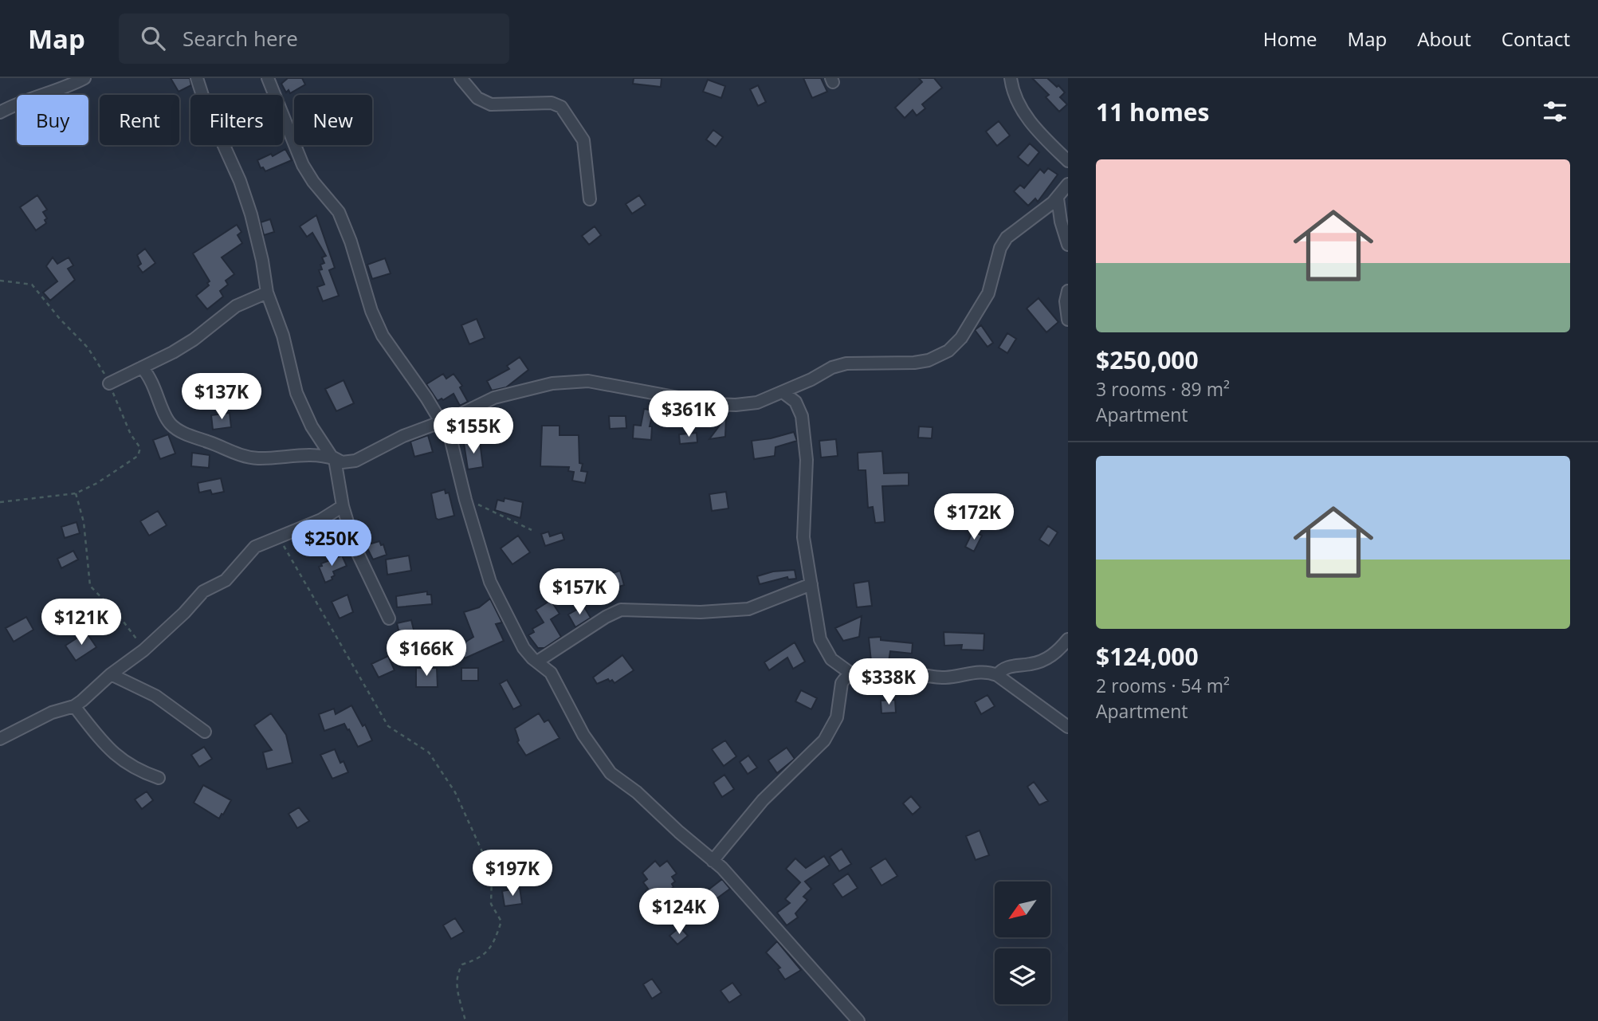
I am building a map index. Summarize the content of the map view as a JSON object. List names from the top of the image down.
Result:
{
  "north": "bottom left",
  "page": {
    "header": "Map",
    "search": "Search here",
    "nav": [
      "Home",
      "Map",
      "About",
      "Contact"
    ],
    "heading": "11 homes",
    "chip": [
      "Buy",
      "Rent",
      "Filters",
      "New"
    ],
    "list": [
      {
        "name": "$250,000",
        "note": "3 rooms · 89 m² · Apartment"
      },
      {
        "name": "$124,000",
        "note": "2 rooms · 54 m² · Apartment"
      }
    ],
    "price": [
      "$137K",
      "$361K",
      "$155K",
      "$172K",
      "$250K",
      "$157K",
      "$121K",
      "$166K",
      "$338K",
      "$197K",
      "$124K"
    ]
  }
}
